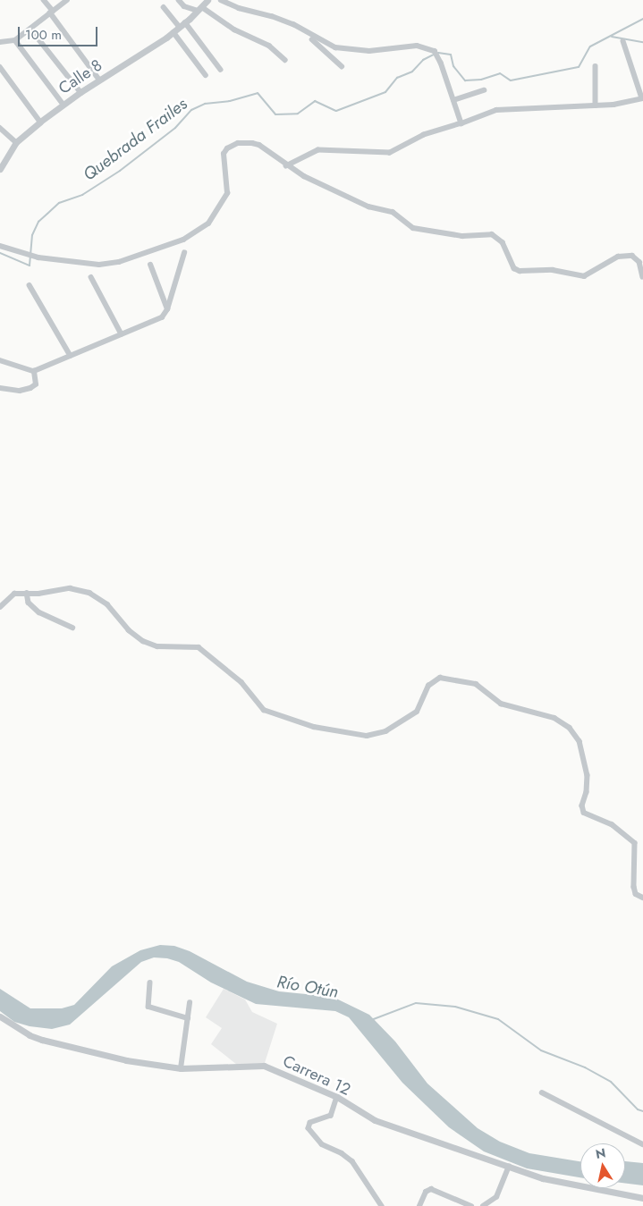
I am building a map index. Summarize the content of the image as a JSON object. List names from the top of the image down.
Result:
{
  "streets": {
    "street": ["Calle 8", "Carrera 12"]
  },
  "water": ["Quebrada Frailes", "Río Otún"],
  "scale_bar": "100 m",
  "north": "top"
}
